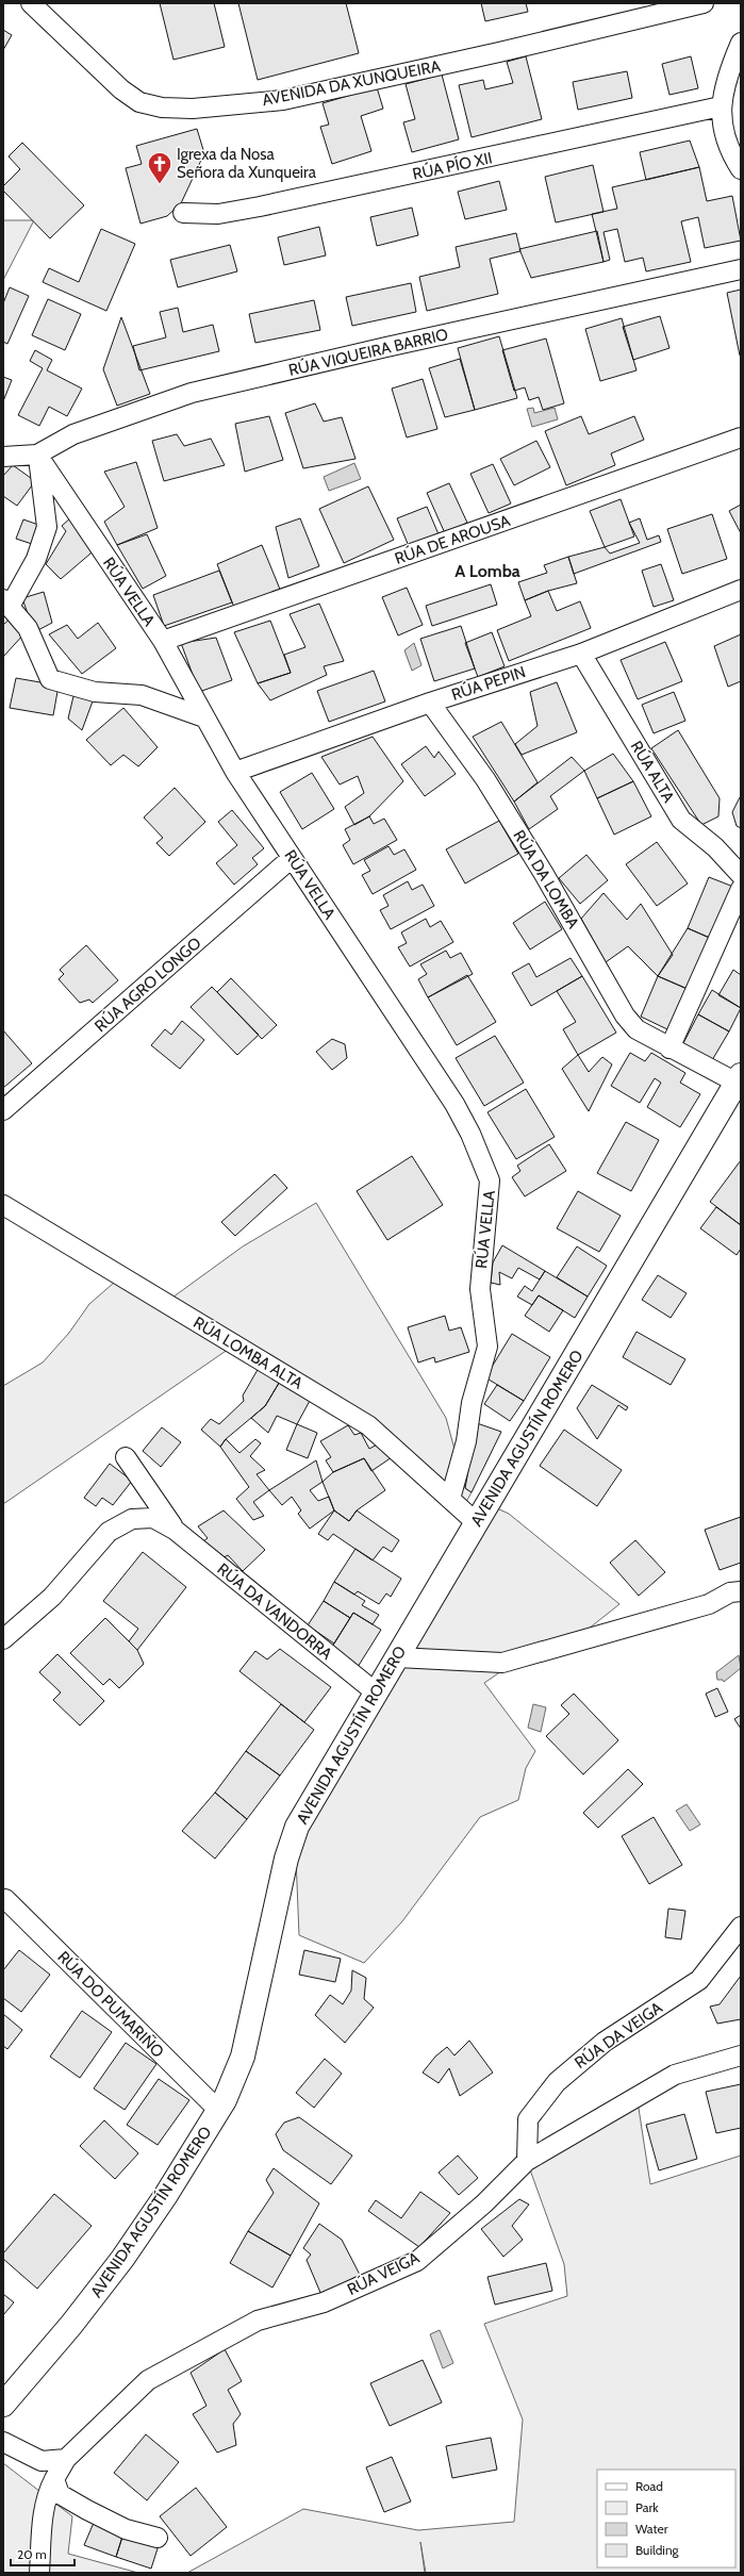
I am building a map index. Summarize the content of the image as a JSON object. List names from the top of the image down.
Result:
{
  "streets": {
    "street": [
      "AVENIDA DA XUNQUEIRA",
      "RÚA PÍO XII",
      "RÚA VIQUEIRA BARRIO",
      "RÚA DE AROUSA",
      "RÚA VELLA",
      "RÚA PEPIN",
      "RÚA ALTA",
      "RÚA DA LOMBA",
      "RÚA AGRO LONGO",
      "RÚA LOMBA ALTA",
      "AVENIDA AGUSTÍN ROMERO",
      "RÚA DA VANDORRA",
      "RÚA DO PUMARIÑO",
      "RÚA DA VEIGA",
      "RÚA VEIGA"
    ]
  },
  "crossings": [
    ["RÚA VIQUEIRA BARRIO", "RÚA VELLA"],
    ["RÚA DE AROUSA", "RÚA VELLA"],
    ["RÚA VELLA", "RÚA PEPIN"],
    ["RÚA VELLA", "RÚA AGRO LONGO"],
    ["RÚA VELLA", "RÚA LOMBA ALTA"],
    ["RÚA PEPIN", "RÚA ALTA"],
    ["RÚA PEPIN", "RÚA DA LOMBA"],
    ["RÚA DA LOMBA", "AVENIDA AGUSTÍN ROMERO"],
    ["RÚA LOMBA ALTA", "AVENIDA AGUSTÍN ROMERO"],
    ["AVENIDA AGUSTÍN ROMERO", "RÚA DA VANDORRA"],
    ["AVENIDA AGUSTÍN ROMERO", "RÚA DO PUMARIÑO"],
    ["RÚA DA VEIGA", "RÚA VEIGA"]
  ],
  "districts": ["A Lomba"],
  "places": {
    "church": ["Igrexa da Nosa Señora da Xunqueira"]
  },
  "legend": [
    "Road",
    "Park",
    "Water",
    "Building"
  ],
  "scale_bar": "20 m"
}
